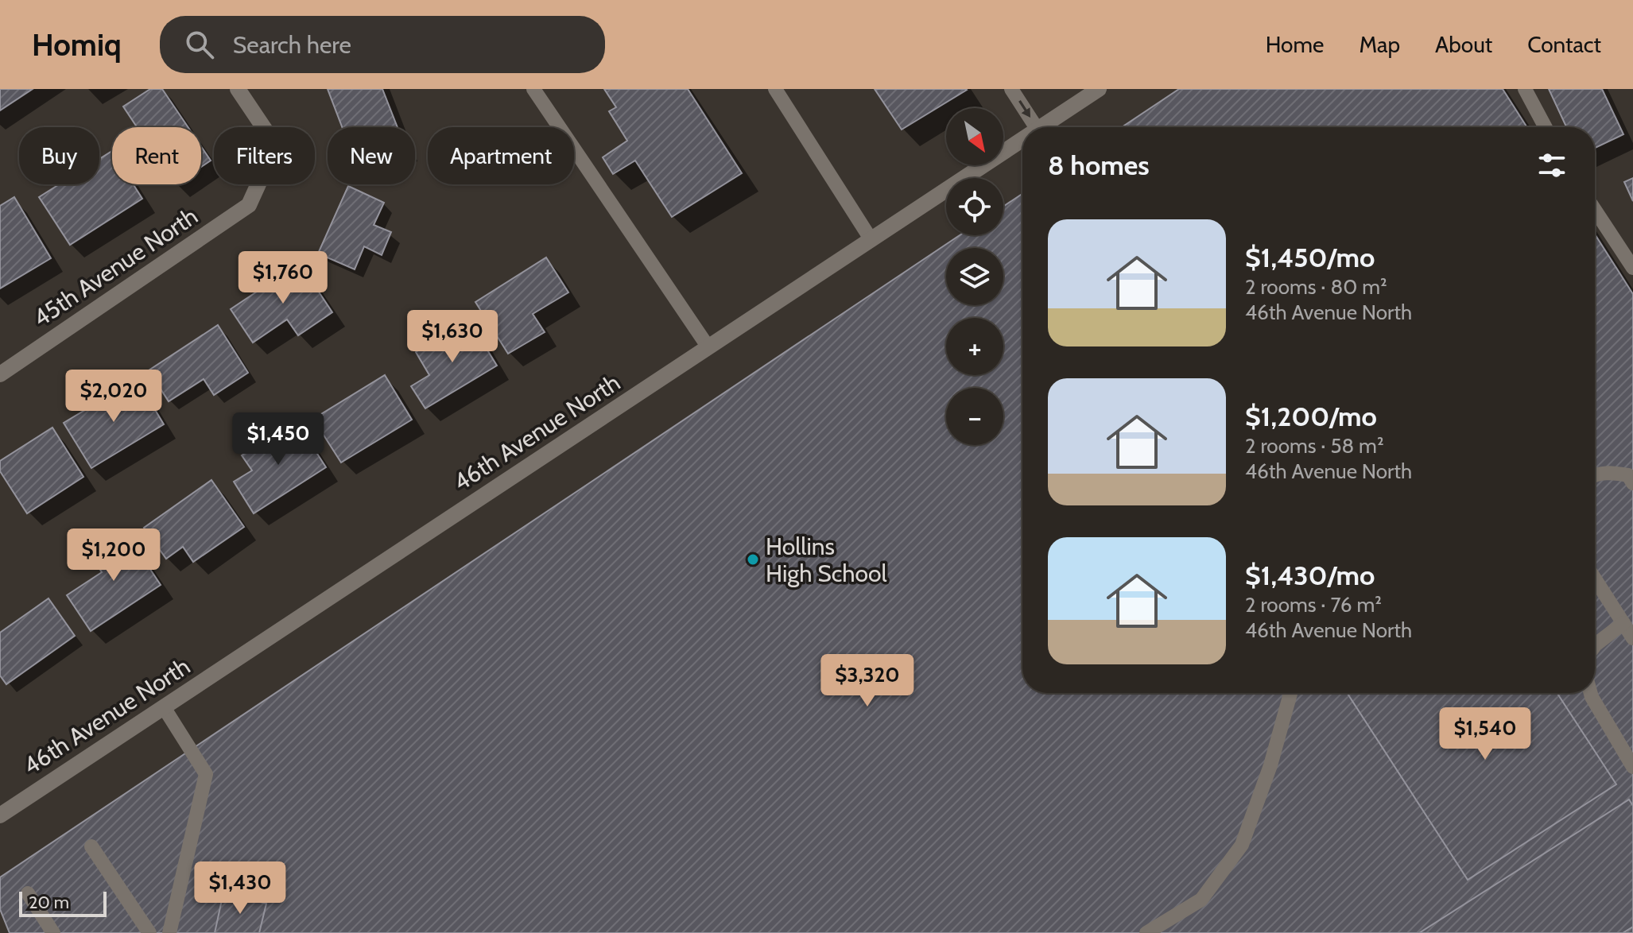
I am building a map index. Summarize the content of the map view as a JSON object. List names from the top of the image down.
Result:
{
  "streets": {
    "street": ["45th Avenue North", "46th Avenue North"]
  },
  "places": ["Hollins High School"],
  "scale_bar": "20 m",
  "north": "bottom right",
  "page": {
    "header": "Homiq",
    "search": "Search here",
    "nav": [
      "Home",
      "Map",
      "About",
      "Contact"
    ],
    "map_buttons": ["+", "−"],
    "chip": [
      "Buy",
      "Rent",
      "Filters",
      "New",
      "Apartment"
    ],
    "heading": "8 homes",
    "list": [
      {
        "name": "$1,450/mo",
        "note": "2 rooms · 80 m² · 46th Avenue North"
      },
      {
        "name": "$1,200/mo",
        "note": "2 rooms · 58 m² · 46th Avenue North"
      },
      {
        "name": "$1,430/mo",
        "note": "2 rooms · 76 m² · 46th Avenue North"
      }
    ],
    "price": [
      "$1,760",
      "$1,630",
      "$2,020",
      "$1,450",
      "$1,200",
      "$3,320",
      "$1,540",
      "$1,430"
    ],
    "scale": "20 m"
  }
}
